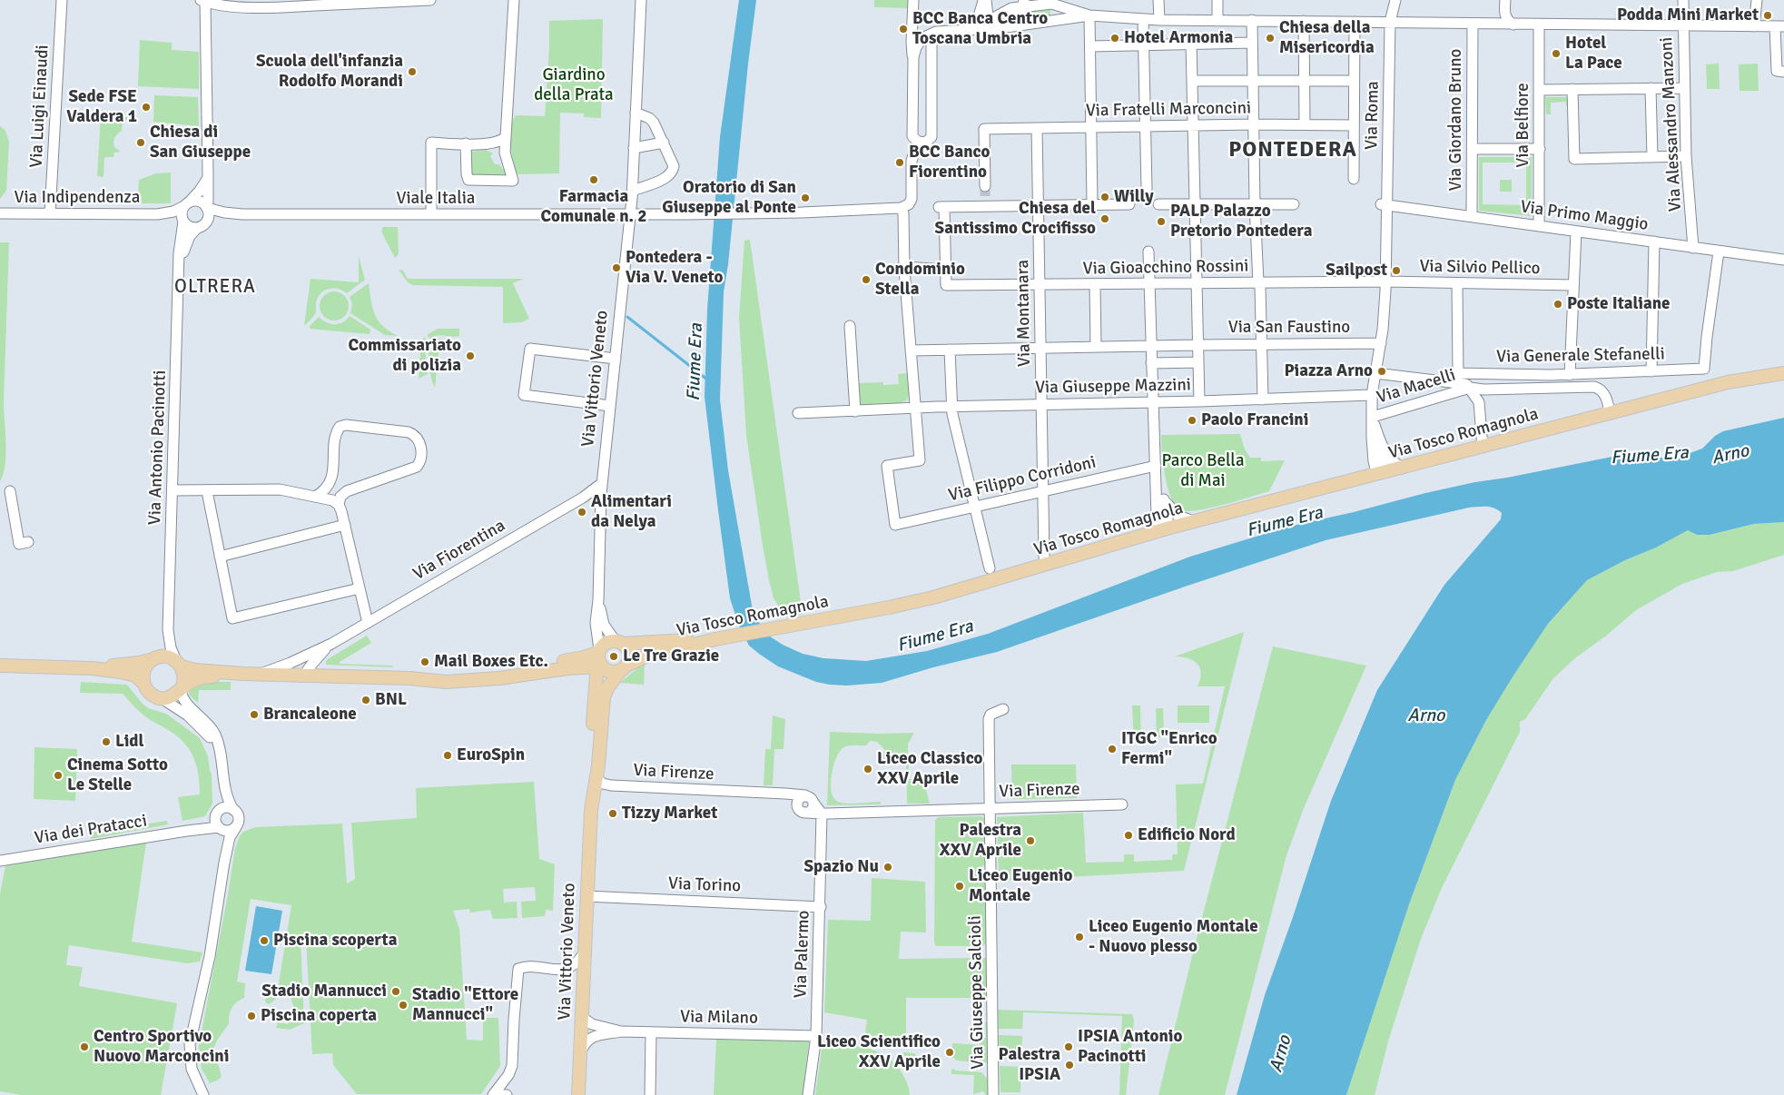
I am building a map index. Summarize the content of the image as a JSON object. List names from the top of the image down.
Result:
{
  "streets": {
    "main road": ["Via Vittorio Veneto", "Via Tosco Romagnola"],
    "street": [
      "Via Luigi Einaudi",
      "Via Fratelli Marconcini",
      "Via Roma",
      "Via Giordano Bruno",
      "Via Alessandro Manzoni",
      "Via Belfiore",
      "Via Indipendenza",
      "Viale Italia",
      "Via Primo Maggio",
      "Via Gioacchino Rossini",
      "Via Silvio Pellico",
      "Via Montanara",
      "Via San Faustino",
      "Via Generale Stefanelli",
      "Via Giuseppe Mazzini",
      "Via Macelli",
      "Via Antonio Pacinotti",
      "Via Filippo Corridoni",
      "Via Fiorentina",
      "Via Firenze",
      "Via dei Pratacci",
      "Via Torino",
      "Via Palermo",
      "Via Giuseppe Salcioli",
      "Via Milano"
    ]
  },
  "crossings": [
    ["Via Luigi Einaudi", "Via Indipendenza"],
    ["Via Fratelli Marconcini", "Via Montanara"],
    ["Via Roma", "Via Primo Maggio"],
    ["Via Roma", "Via Gioacchino Rossini"],
    ["Via Roma", "Via Silvio Pellico"],
    ["Via Roma", "Via San Faustino"],
    ["Via Giordano Bruno", "Via Primo Maggio"],
    ["Via Alessandro Manzoni", "Via Primo Maggio"],
    ["Via Belfiore", "Via Primo Maggio"],
    ["Via Indipendenza", "Viale Italia"],
    ["Via Indipendenza", "Via Antonio Pacinotti"],
    ["Viale Italia", "Via Vittorio Veneto"],
    ["Viale Italia", "Via Antonio Pacinotti"],
    ["Via Primo Maggio", "Via Generale Stefanelli"],
    ["Via Gioacchino Rossini", "Via Silvio Pellico"],
    ["Via Gioacchino Rossini", "Via Montanara"],
    ["Via Montanara", "Via Giuseppe Mazzini"],
    ["Via Montanara", "Via Filippo Corridoni"],
    ["Via Vittorio Veneto", "Via Tosco Romagnola"],
    ["Via Vittorio Veneto", "Via Fiorentina"],
    ["Via Vittorio Veneto", "Via Firenze"],
    ["Via Vittorio Veneto", "Via Torino"],
    ["Via Vittorio Veneto", "Via Milano"],
    ["Via Giuseppe Mazzini", "Via Filippo Corridoni"],
    ["Via Firenze", "Via Palermo"],
    ["Via Firenze", "Via Giuseppe Salcioli"],
    ["Via Torino", "Via Palermo"],
    ["Via Palermo", "Via Milano"]
  ],
  "districts": ["PONTEDERA", "OLTRERA"],
  "water": ["Fiume Era", "Arno"],
  "parks": ["Giardino della Prata", "Parco Bella di Mai"],
  "places": [
    "Podda Mini Market",
    "BCC Banca Centro Toscana Umbria",
    "Hotel Armonia",
    "Chiesa della Misericordia",
    "Hotel La Pace",
    "Scuola dell'infanzia Rodolfo Morandi",
    "Sede FSE Valdera 1",
    "Chiesa di San Giuseppe",
    "BCC Banco Fiorentino",
    "Farmacia Comunale n. 2",
    "Willy",
    "Oratorio di San Giuseppe al Ponte",
    "Chiesa del Santissimo Crocifisso",
    "PALP Palazzo Pretorio Pontedera",
    "Pontedera - Via V. Veneto",
    "Sailpost",
    "Condominio Stella",
    "Poste Italiane",
    "Commissariato di polizia",
    "Piazza Arno",
    "Paolo Francini",
    "Alimentari da Nelya",
    "Le Tre Grazie",
    "Mail Boxes Etc.",
    "BNL",
    "Brancaleone",
    "Lidl",
    "ITGC \"Enrico Fermi\"",
    "EuroSpin",
    "Liceo Classico XXV Aprile",
    "Cinema Sotto Le Stelle",
    "Tizzy Market",
    "Edificio Nord",
    "Palestra XXV Aprile",
    "Spazio Nu",
    "Liceo Eugenio Montale",
    "Liceo Eugenio Montale - Nuovo plesso",
    "Piscina scoperta",
    "Stadio Mannucci",
    "Stadio \"Ettore Mannucci\"",
    "Piscina coperta",
    "Centro Sportivo Nuovo Marconcini",
    "IPSIA Antonio Pacinotti",
    "Liceo Scientifico XXV Aprile",
    "Palestra IPSIA"
  ]
}
